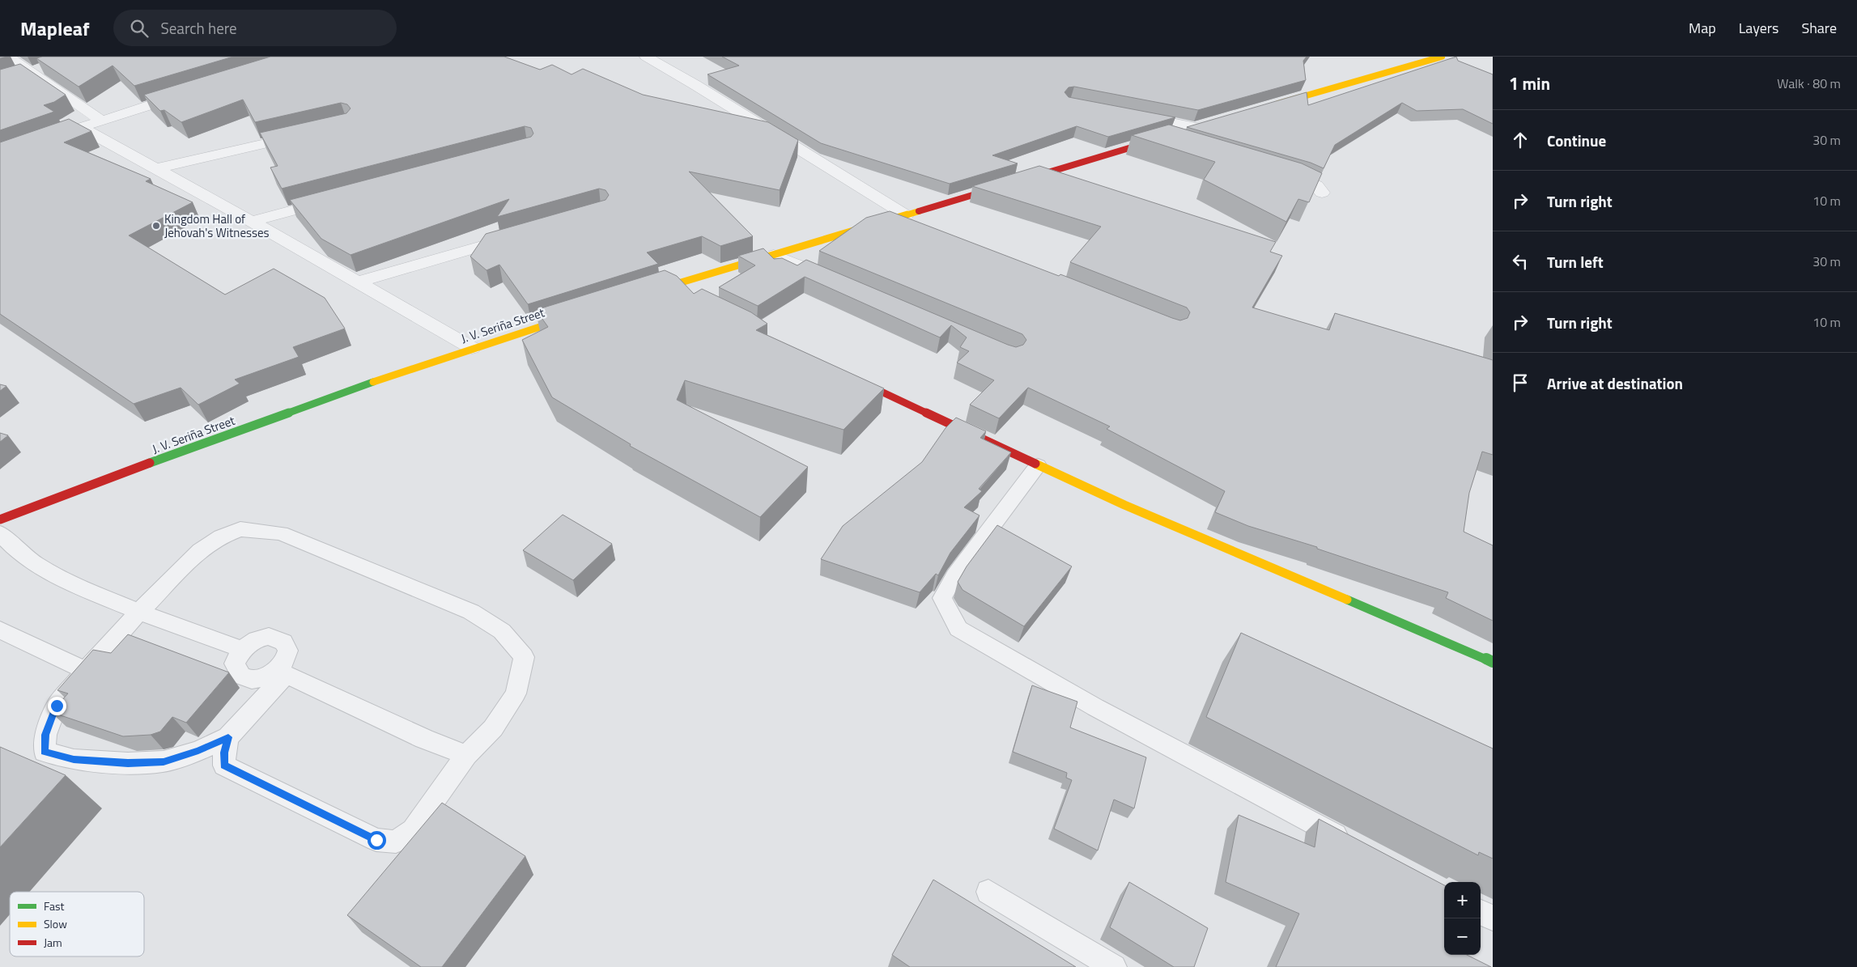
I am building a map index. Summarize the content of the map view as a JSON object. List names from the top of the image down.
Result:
{
  "streets": {
    "main road": ["J. V. Seriña Street"]
  },
  "places": ["Kingdom Hall of Jehovah's Witnesses"],
  "legend": ["Fast", "Slow", "Jam"],
  "page": {
    "header": "Mapleaf",
    "search": "Search here",
    "nav": ["Map", "Layers", "Share"],
    "heading": ["1 min", "Walk · 80 m"],
    "list": [
      ["Continue", "30 m"],
      ["Turn right", "10 m"],
      ["Turn left", "30 m"],
      ["Turn right", "10 m"],
      "Arrive at destination"
    ],
    "map_buttons": ["+", "−"]
  }
}
